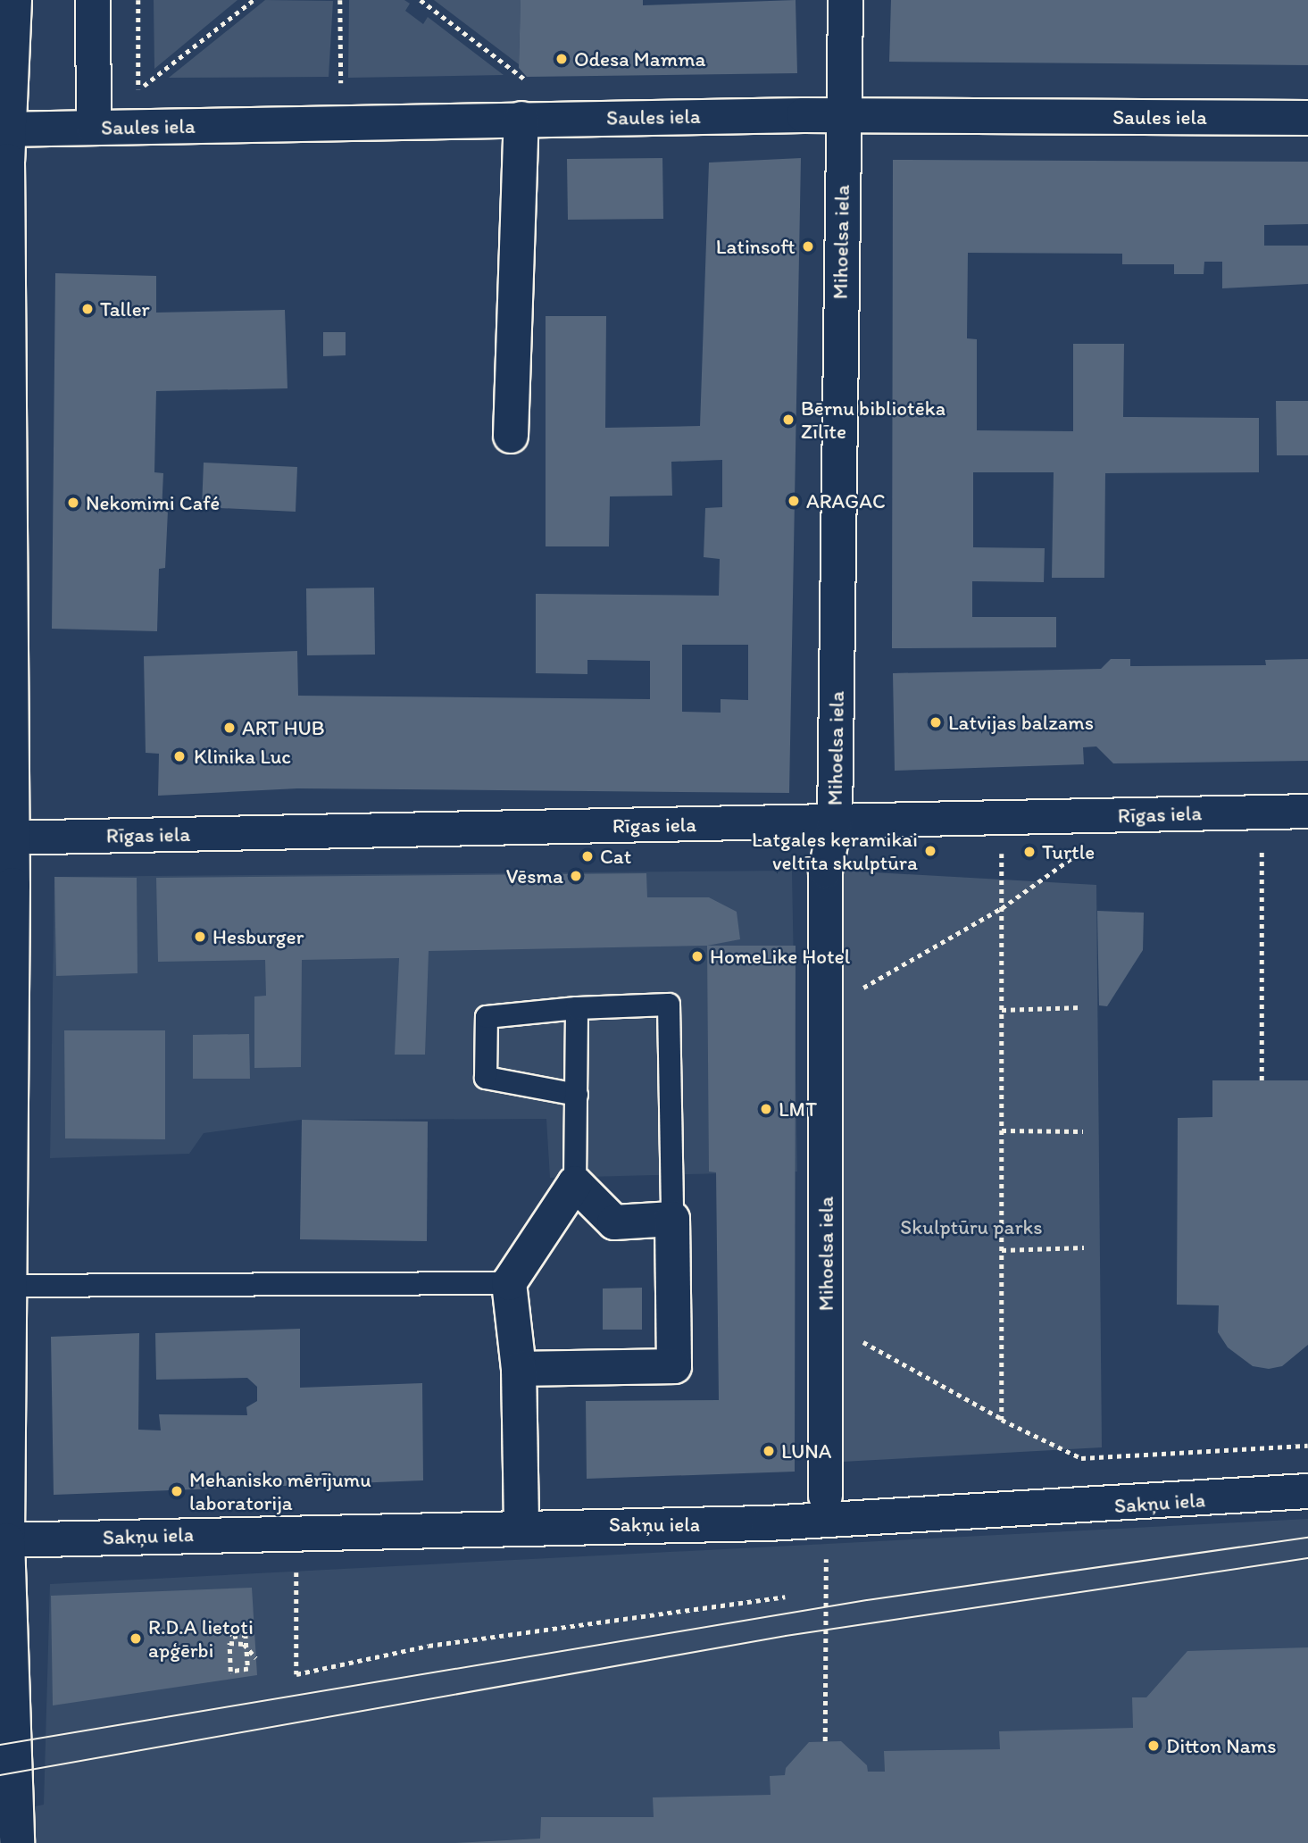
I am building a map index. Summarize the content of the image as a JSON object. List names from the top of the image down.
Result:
{
  "streets": {
    "street": [
      "Saules iela",
      "Mihoelsa iela",
      "Rīgas iela",
      "Sakņu iela"
    ]
  },
  "crossings": [
    ["Saules iela", "Mihoelsa iela"],
    ["Mihoelsa iela", "Rīgas iela"]
  ],
  "parks": ["Skulptūru parks"],
  "places": [
    "Odesa Mamma",
    "Latinsoft",
    "Taller",
    "Bērnu bibliotēka Zīlīte",
    "ARAGAC",
    "Nekomimi Café",
    "Latvijas balzams",
    "ART HUB",
    "Klinika Luc",
    "Latgales keramikai veltīta skulptūra",
    "Turtle",
    "Cat",
    "Vēsma",
    "Hesburger",
    "HomeLike Hotel",
    "LMT",
    "LUNA",
    "Mehanisko mērījumu laboratorija",
    "R.D.A lietoti apģērbi",
    "Ditton Nams"
  ]
}
